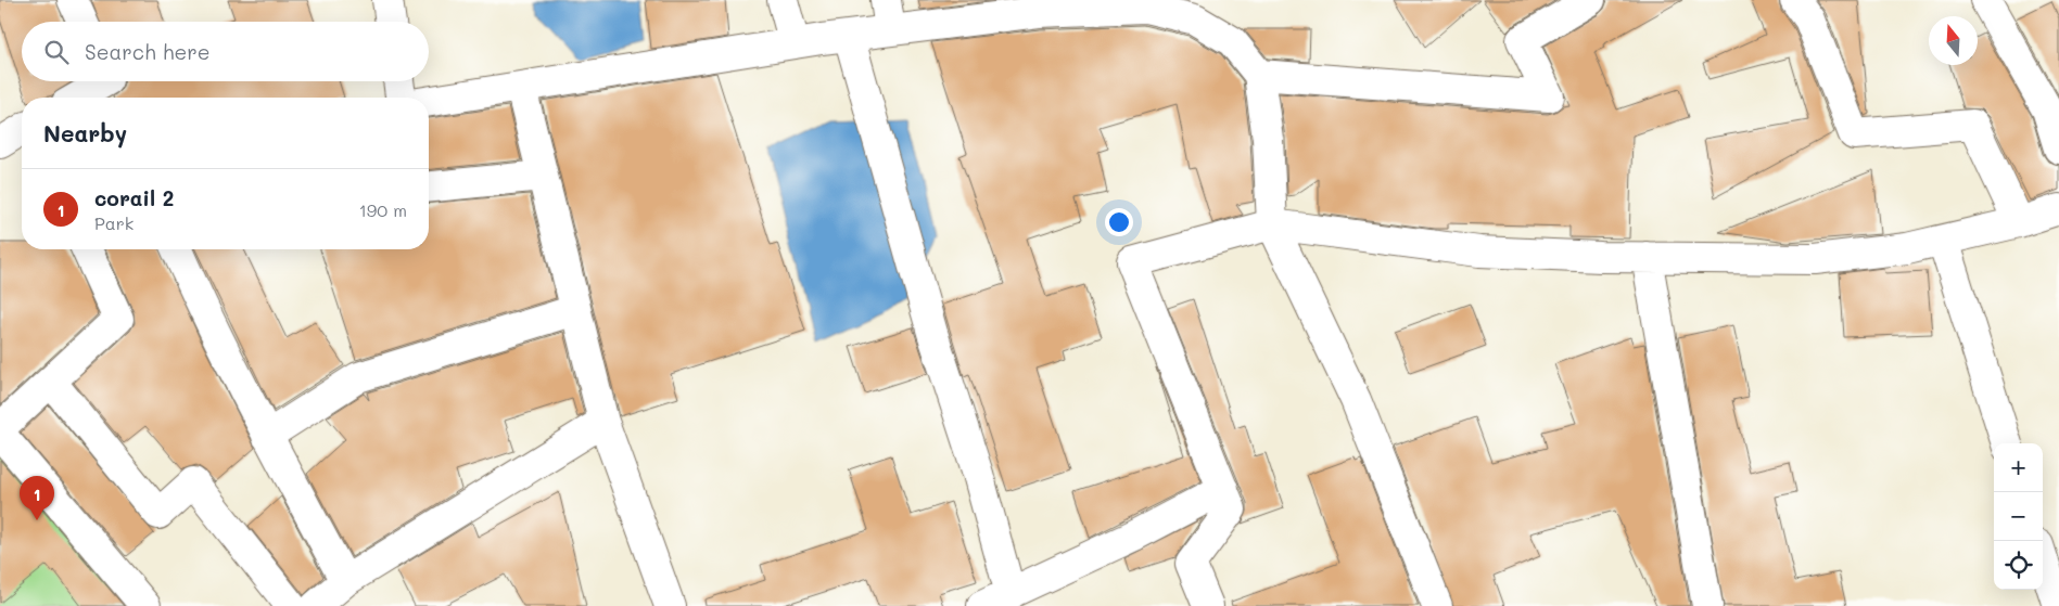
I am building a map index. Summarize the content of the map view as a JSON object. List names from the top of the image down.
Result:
{
  "north": "top",
  "page": {
    "search": "Search here",
    "heading": "Nearby",
    "list": [
      {
        "mark": "1",
        "name": "corail 2",
        "note": "Park",
        "value": "190 m"
      }
    ],
    "map_buttons": ["+", "−"],
    "pins": "1"
  }
}
